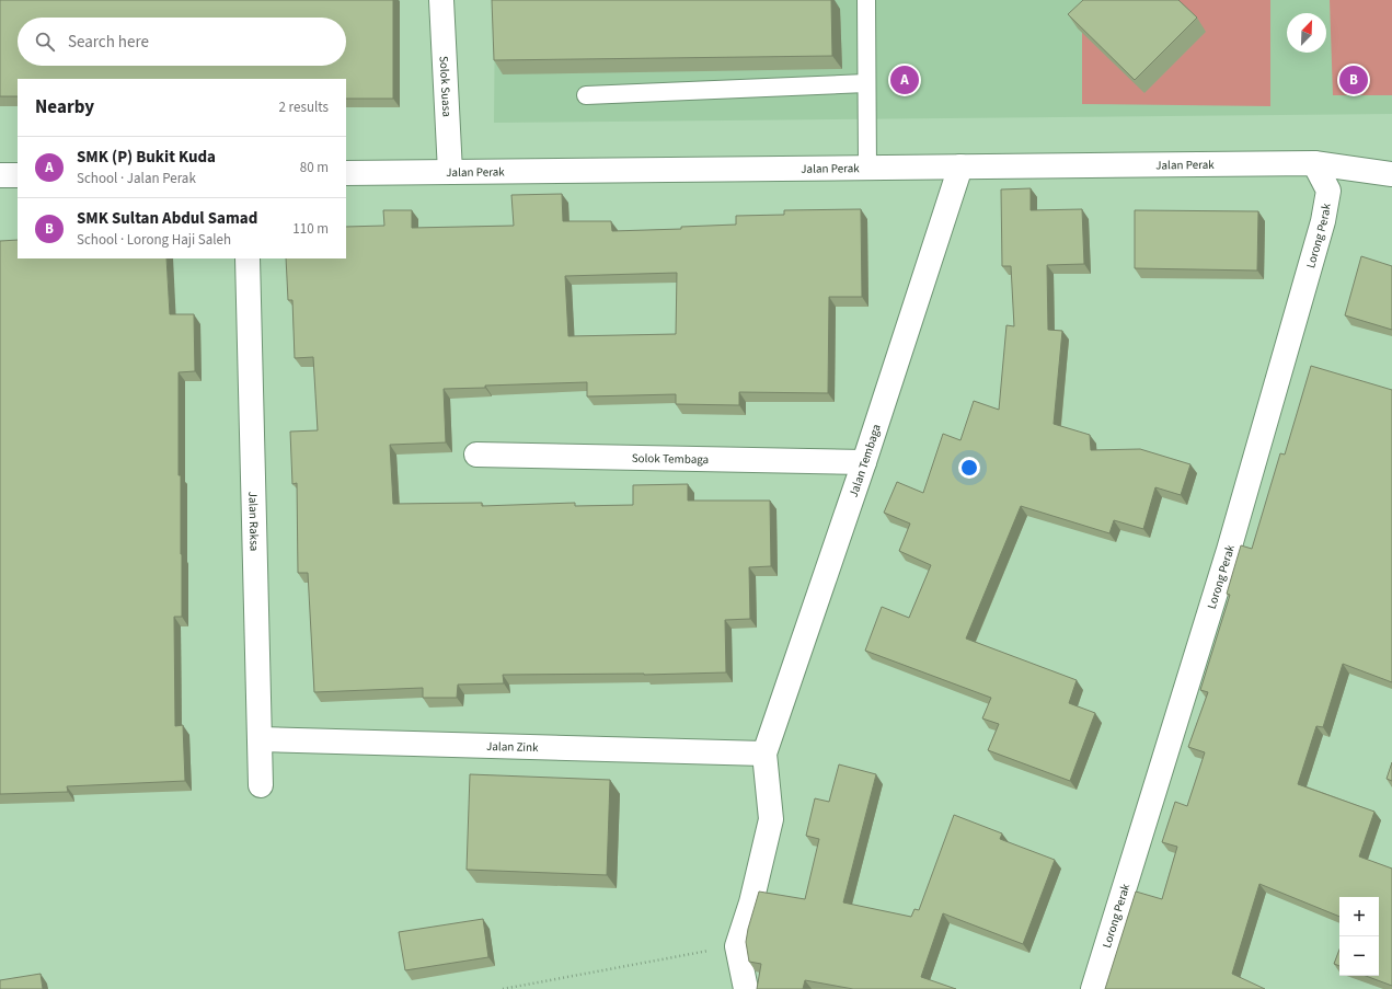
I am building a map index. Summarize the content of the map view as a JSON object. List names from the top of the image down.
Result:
{
  "streets": {
    "street": [
      "Solok Suasa",
      "Jalan Perak",
      "Lorong Perak",
      "Solok Tembaga",
      "Jalan Tembaga",
      "Jalan Raksa",
      "Jalan Zink"
    ]
  },
  "crossings": [
    ["Solok Suasa", "Jalan Perak"],
    ["Jalan Perak", "Lorong Perak"],
    ["Jalan Perak", "Jalan Tembaga"],
    ["Solok Tembaga", "Jalan Tembaga"],
    ["Jalan Tembaga", "Jalan Zink"],
    ["Jalan Raksa", "Jalan Zink"]
  ],
  "north": "top right",
  "page": {
    "search": "Search here",
    "pins": ["A", "B"],
    "heading": ["Nearby", "2 results"],
    "list": [
      {
        "mark": "A",
        "name": "SMK (P) Bukit Kuda",
        "note": "School · Jalan Perak",
        "value": "80 m"
      },
      {
        "mark": "B",
        "name": "SMK Sultan Abdul Samad",
        "note": "School · Lorong Haji Saleh",
        "value": "110 m"
      }
    ],
    "map_buttons": ["+", "−"]
  }
}
